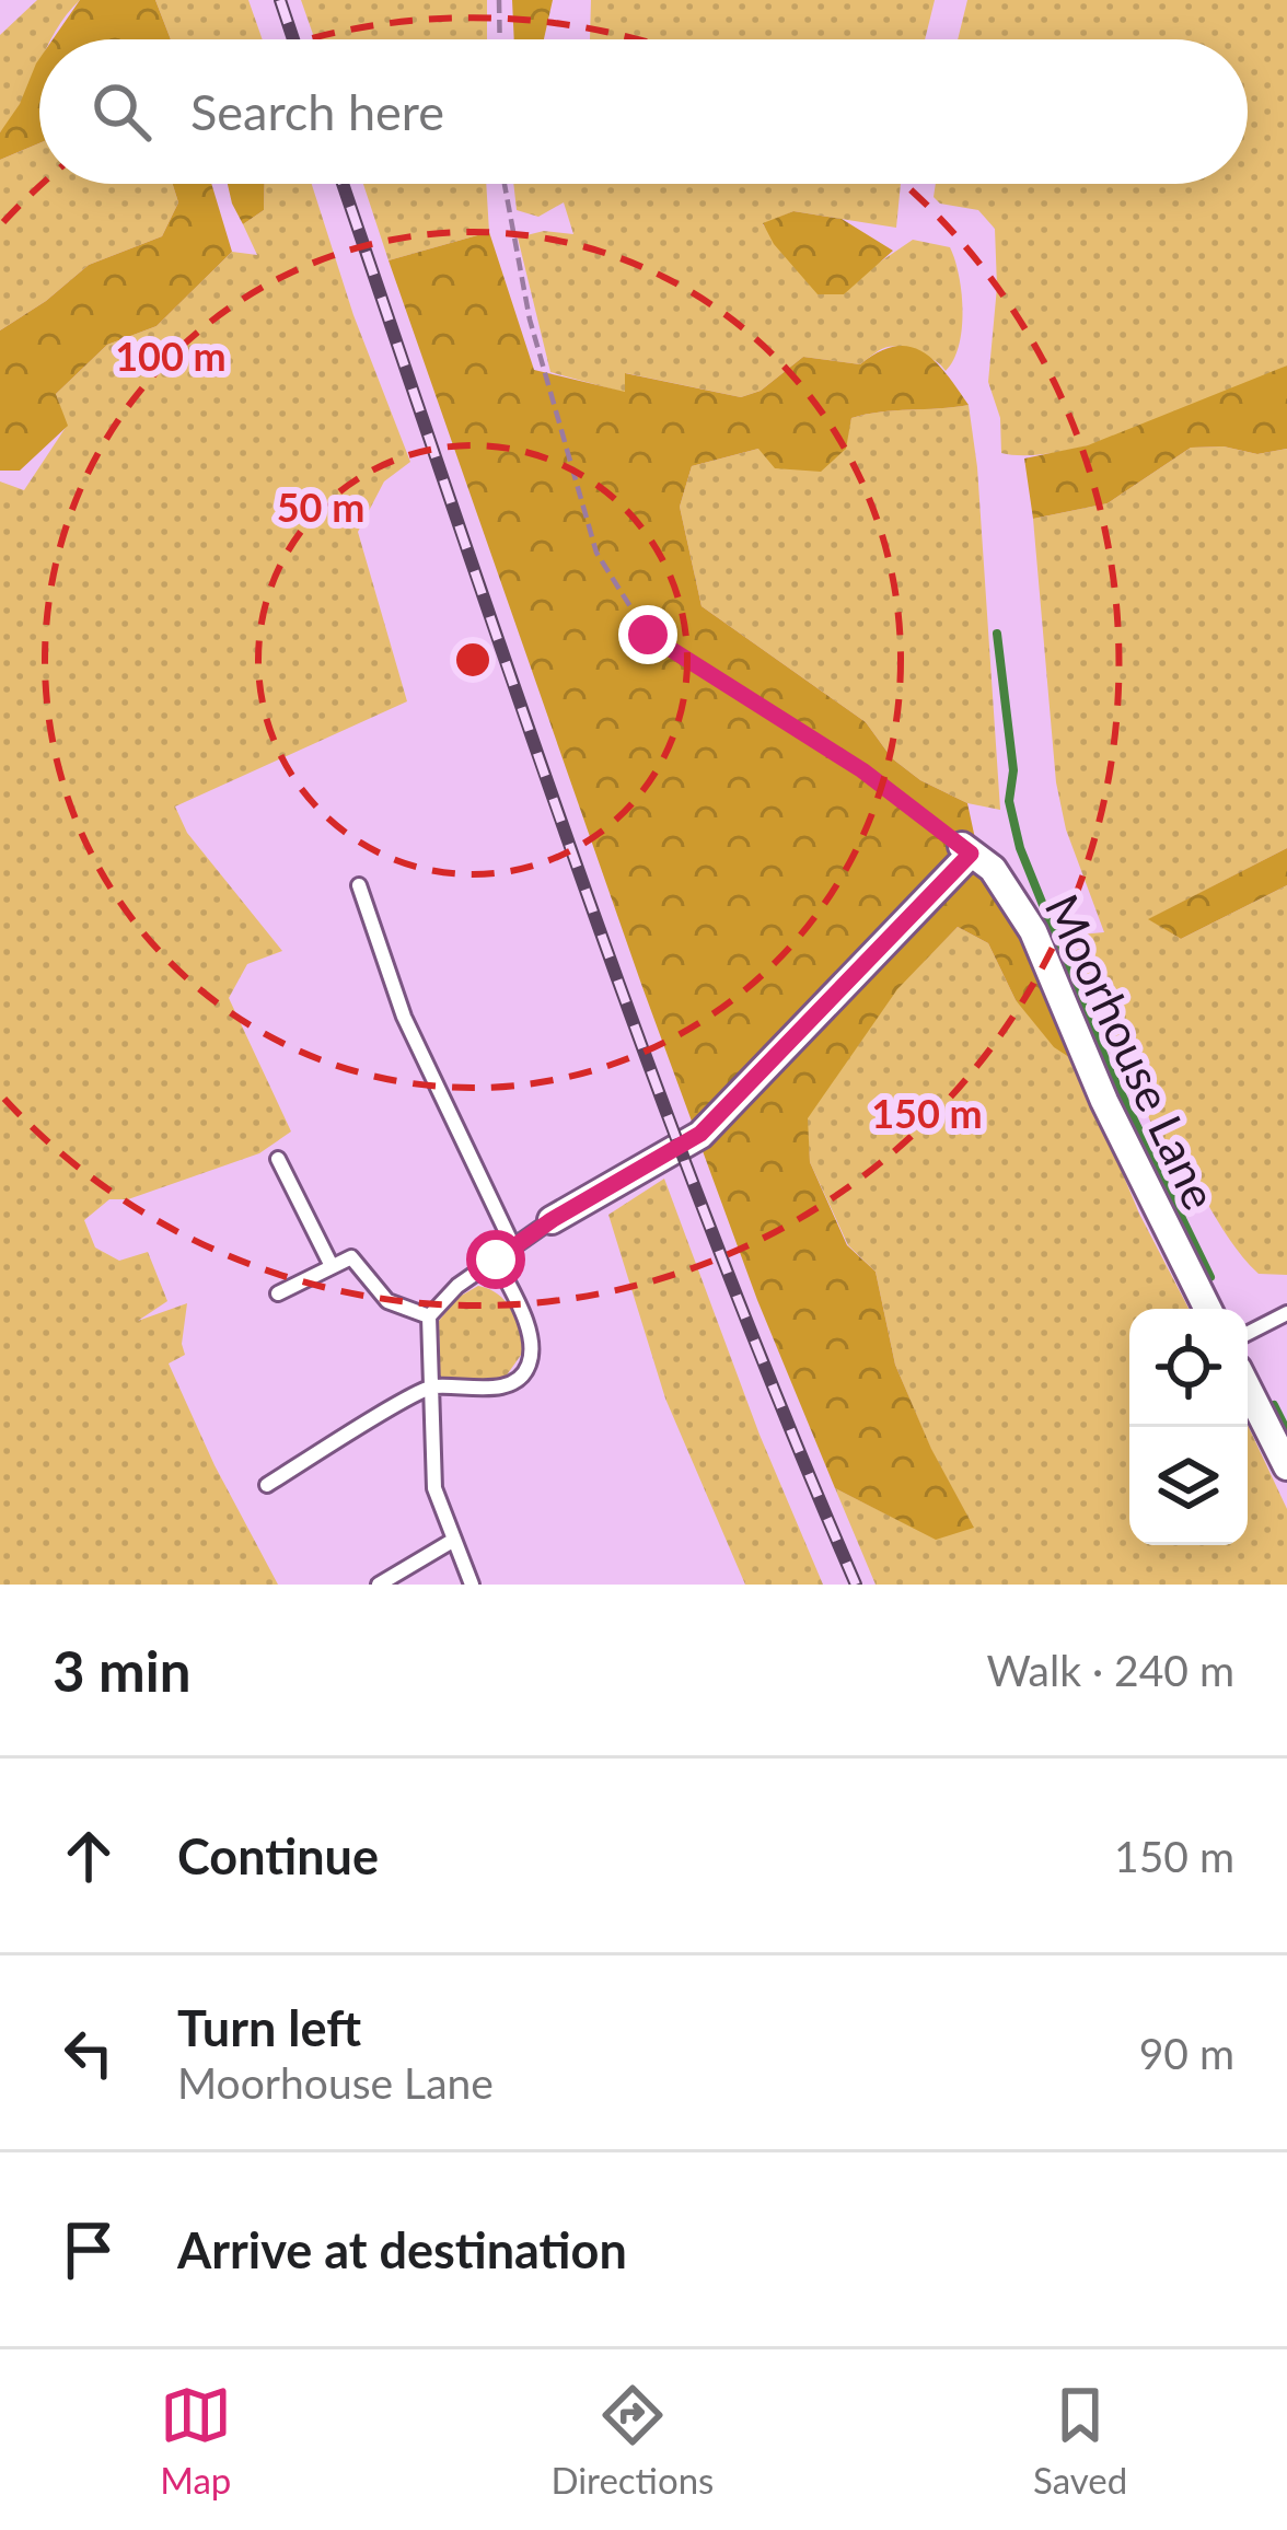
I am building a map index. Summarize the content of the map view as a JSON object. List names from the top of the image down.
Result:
{
  "streets": {
    "street": ["Moorhouse Lane"]
  },
  "page": {
    "search": "Search here",
    "heading": ["3 min", "Walk · 240 m"],
    "list": [
      ["Continue", "150 m"],
      ["Turn left", "Moorhouse Lane", "90 m"],
      "Arrive at destination"
    ],
    "nav": ["Map", "Directions", "Saved"]
  },
  "rings": ["100 m", "50 m", "150 m"]
}
